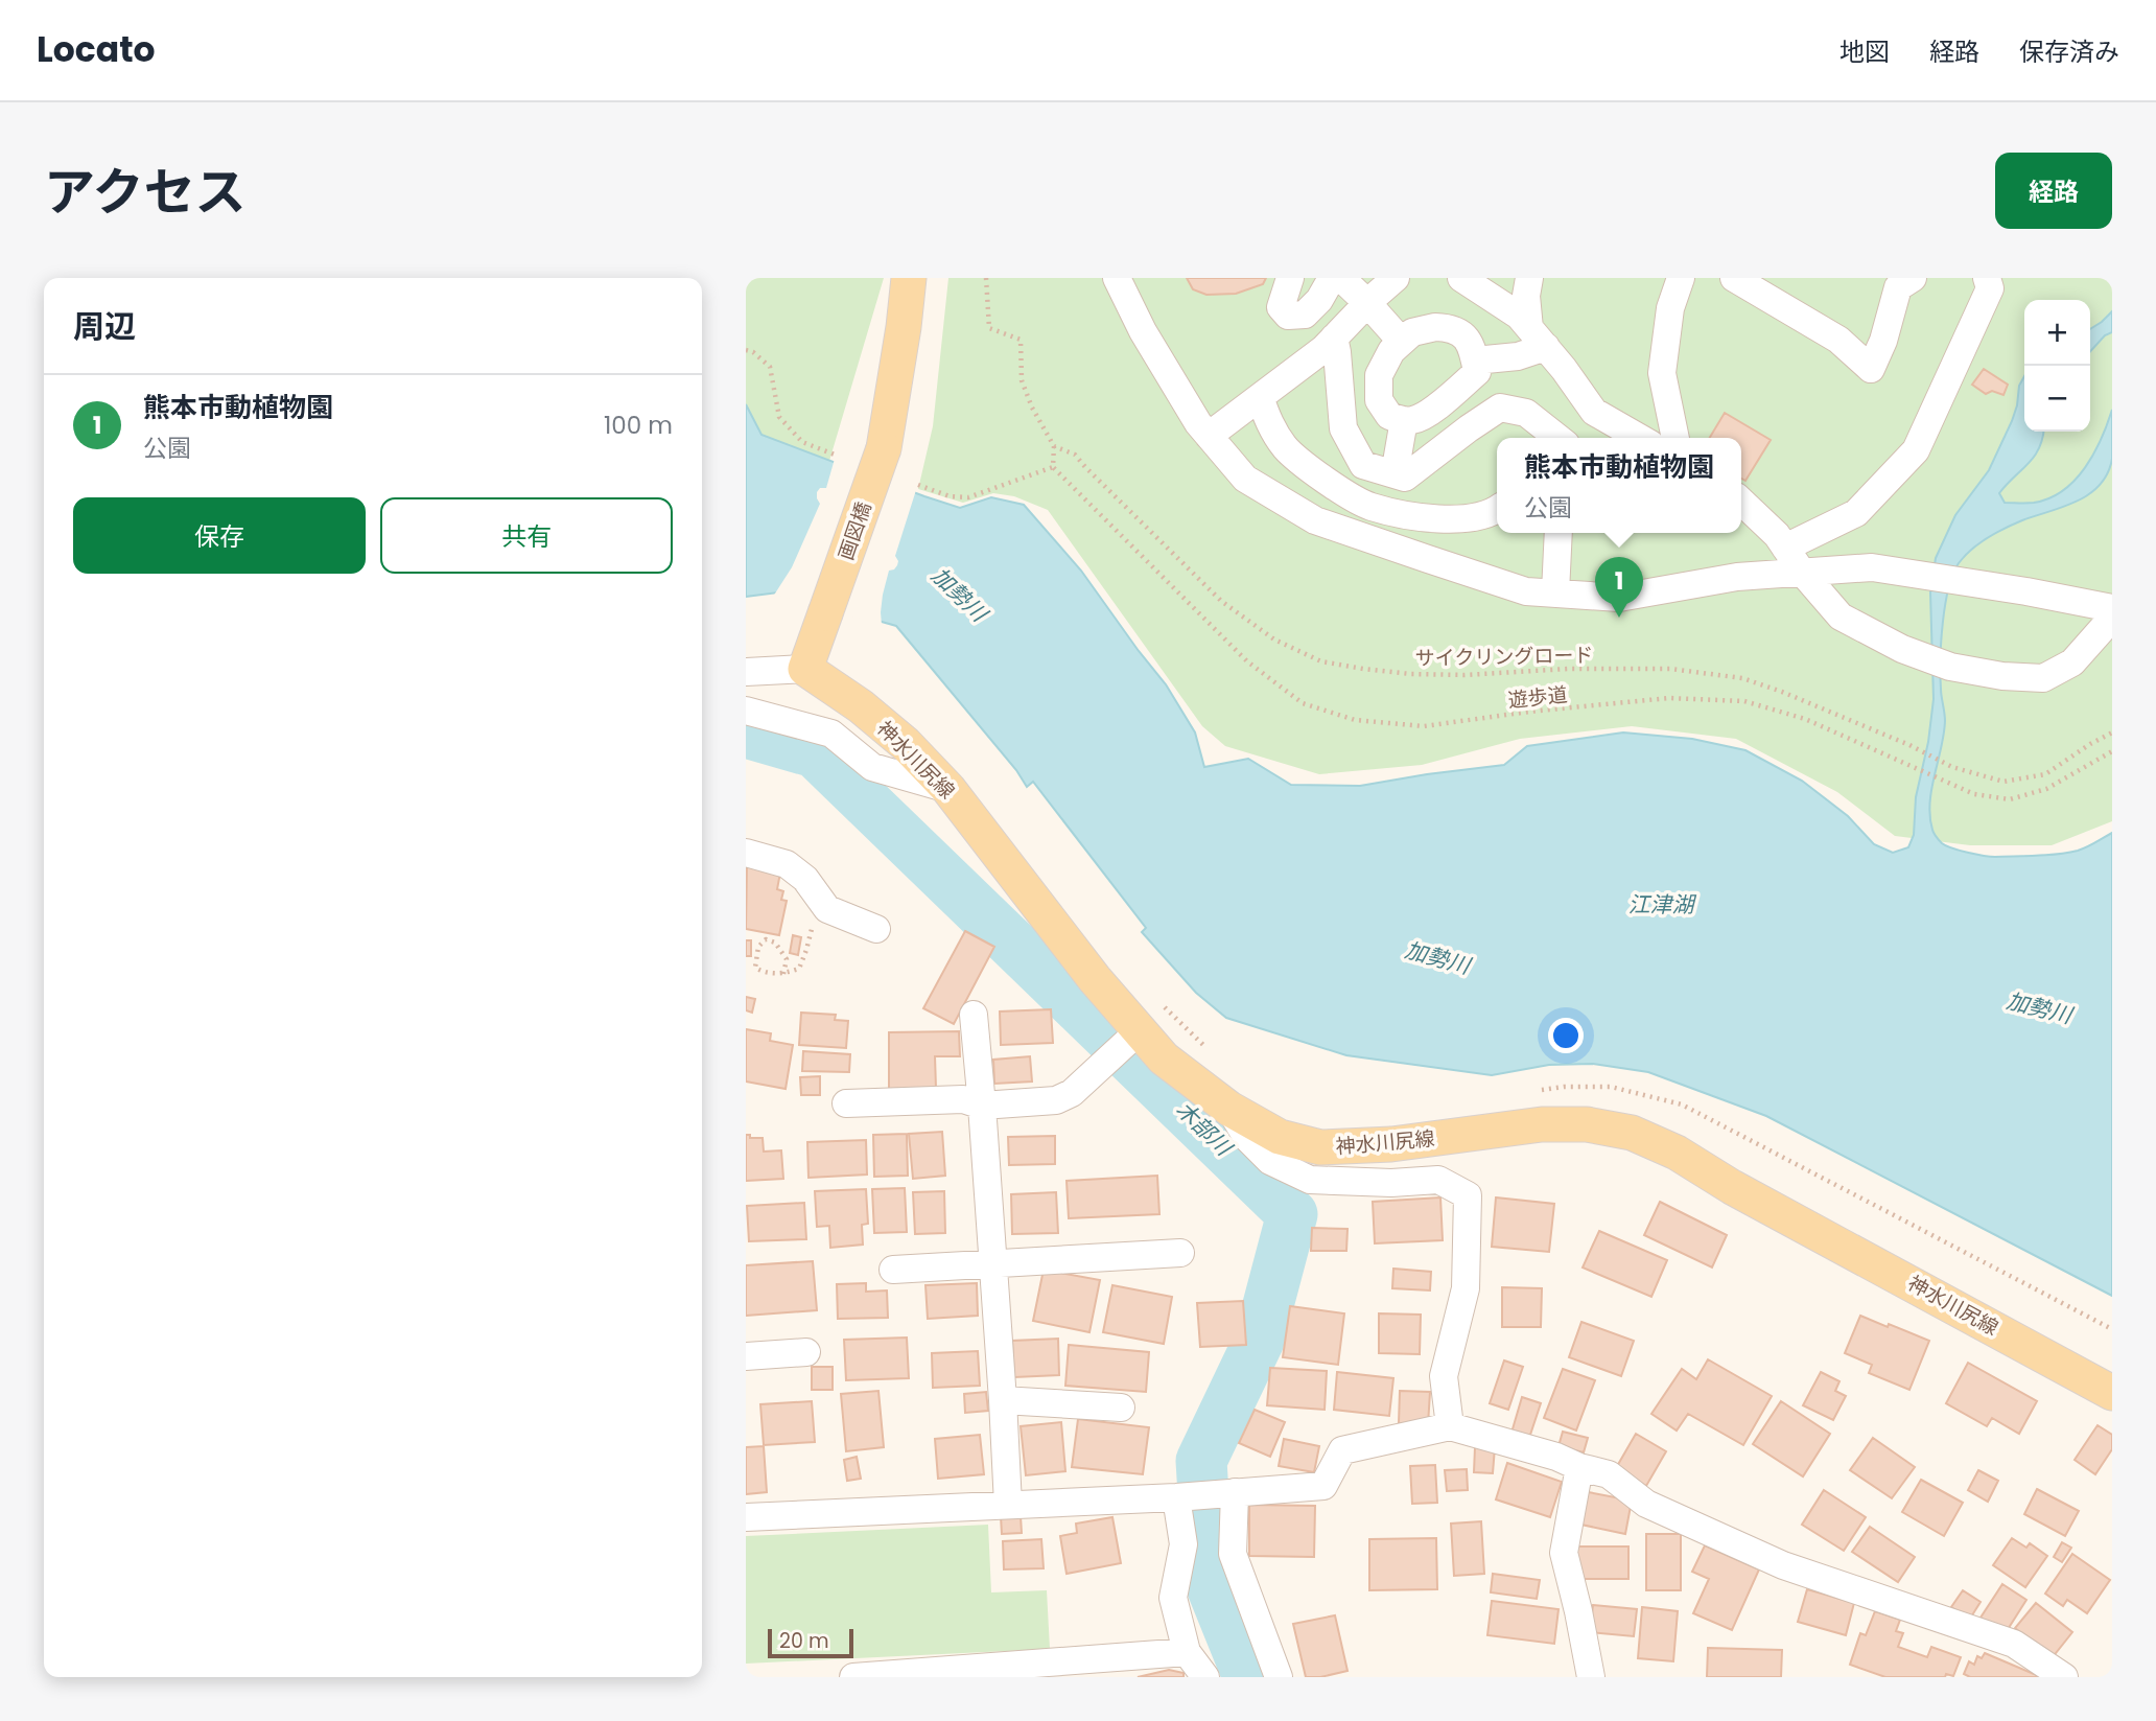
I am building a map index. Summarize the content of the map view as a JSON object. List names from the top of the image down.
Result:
{
  "streets": {
    "main road": ["画図橋", "神水川尻線"],
    "path": ["サイクリングロード", "遊歩道"]
  },
  "crossings": [
    ["画図橋", "神水川尻線"]
  ],
  "water": ["加勢川", "江津湖", "木部川"],
  "scale_bar": "20 m",
  "page": {
    "header": "Locato",
    "nav": ["地図", "経路", "保存済み"],
    "title": "アクセス",
    "buttons": [
      "経路",
      ["保存", "共有"]
    ],
    "heading": "周辺",
    "map_buttons": ["+", "−"],
    "list": [
      {
        "mark": "1",
        "name": "熊本市動植物園",
        "note": "公園",
        "value": "100 m"
      }
    ],
    "popup": ["熊本市動植物園", "公園"],
    "pins": "1",
    "scale": "20 m"
  }
}
